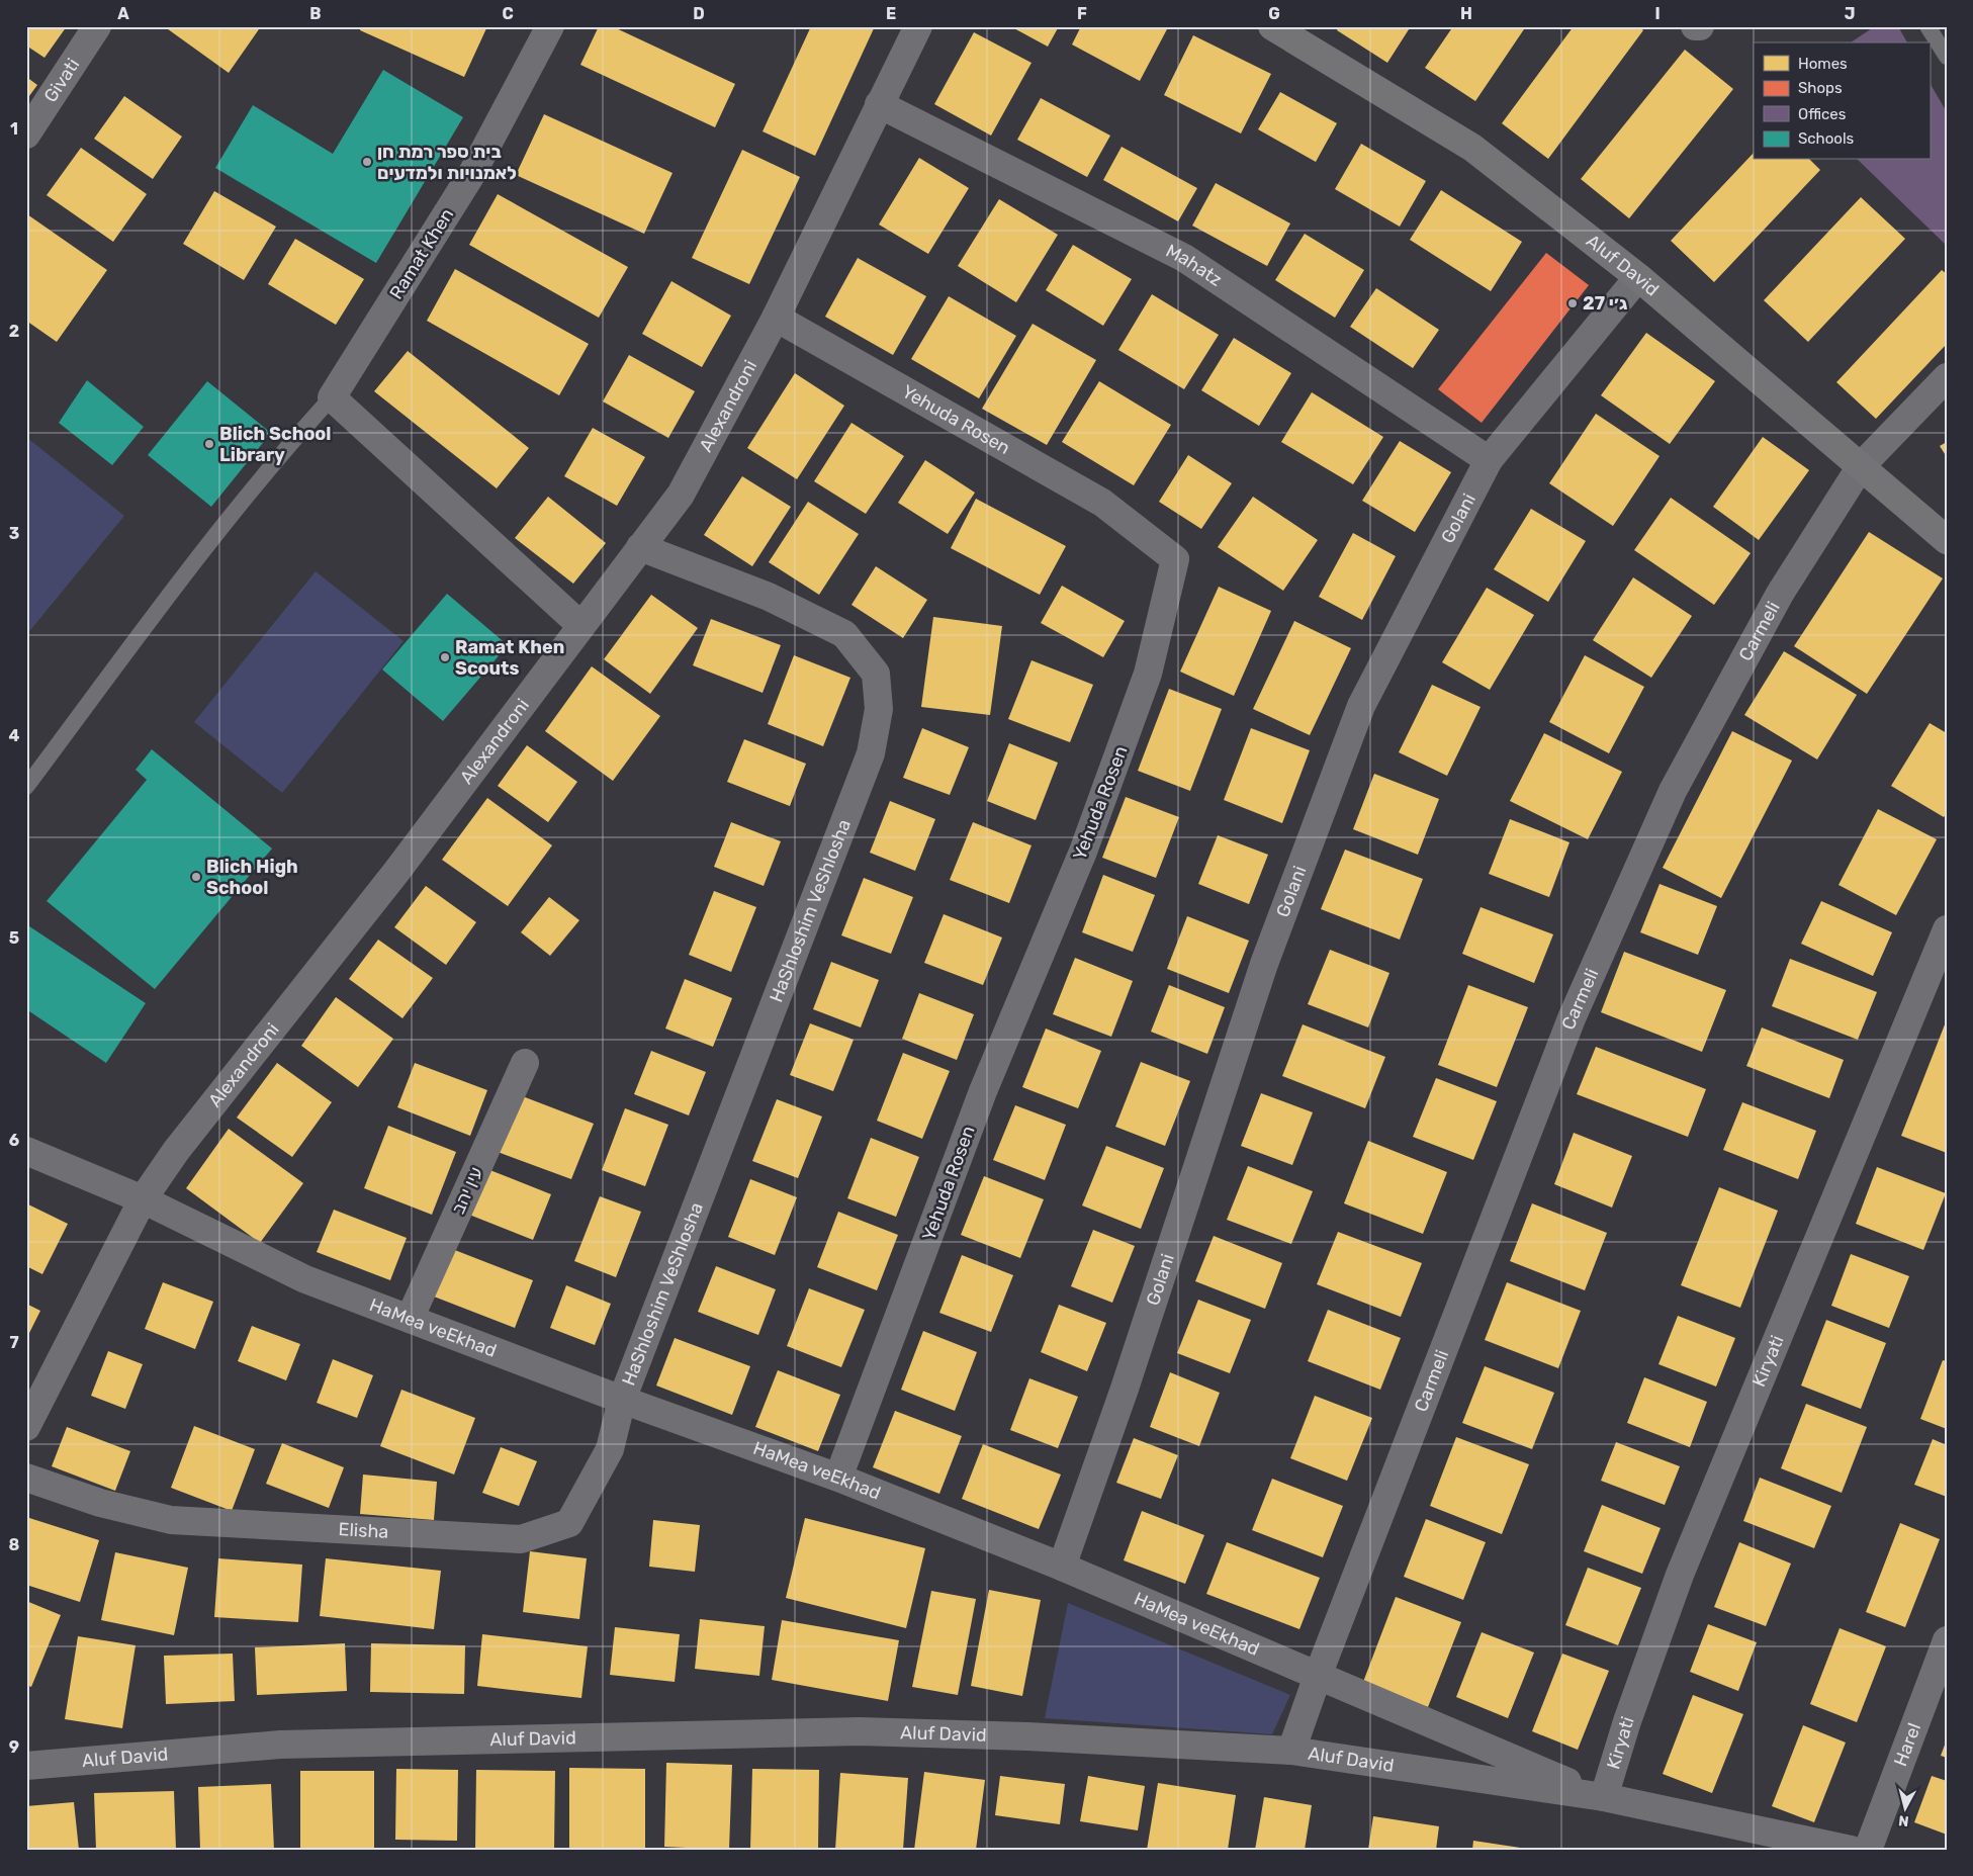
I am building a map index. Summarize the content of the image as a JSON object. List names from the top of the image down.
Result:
{
  "streets": {
    "street": [
      "Givati",
      "Ramat Khen",
      "Aluf David",
      "Mahatz",
      "Alexandroni",
      "Yehuda Rosen",
      "Golani",
      "Carmeli",
      "HaShloshim VeShlosha",
      "עין יהב",
      "HaMea veEkhad",
      "Kiryati",
      "Elisha",
      "Harel"
    ]
  },
  "crossings": [
    ["Aluf David", "Golani"],
    ["Aluf David", "Carmeli"],
    ["Aluf David", "HaMea veEkhad"],
    ["Aluf David", "Kiryati"],
    ["Mahatz", "Alexandroni"],
    ["Mahatz", "Golani"],
    ["Alexandroni", "Yehuda Rosen"],
    ["Alexandroni", "HaShloshim VeShlosha"],
    ["Alexandroni", "HaMea veEkhad"],
    ["Yehuda Rosen", "HaMea veEkhad"],
    ["Golani", "HaMea veEkhad"],
    ["Carmeli", "HaMea veEkhad"],
    ["HaShloshim VeShlosha", "HaMea veEkhad"],
    ["HaShloshim VeShlosha", "Elisha"],
    ["עין יהב", "HaMea veEkhad"],
    ["HaMea veEkhad", "Kiryati"],
    ["HaMea veEkhad", "Elisha"]
  ],
  "places": [
    "בית ספר רמת חן לאמנויות ולמדעים",
    "ג׳י 27",
    "Blich School Library",
    "Ramat Khen Scouts",
    "Blich High School"
  ],
  "legend": [
    "Homes",
    "Shops",
    "Offices",
    "Schools"
  ],
  "north": "bottom",
  "grid": {
    "columns": [
      "A",
      "B",
      "C",
      "D",
      "E",
      "F",
      "G",
      "H",
      "I",
      "J"
    ],
    "rows": [
      "1",
      "2",
      "3",
      "4",
      "5",
      "6",
      "7",
      "8",
      "9"
    ]
  }
}
